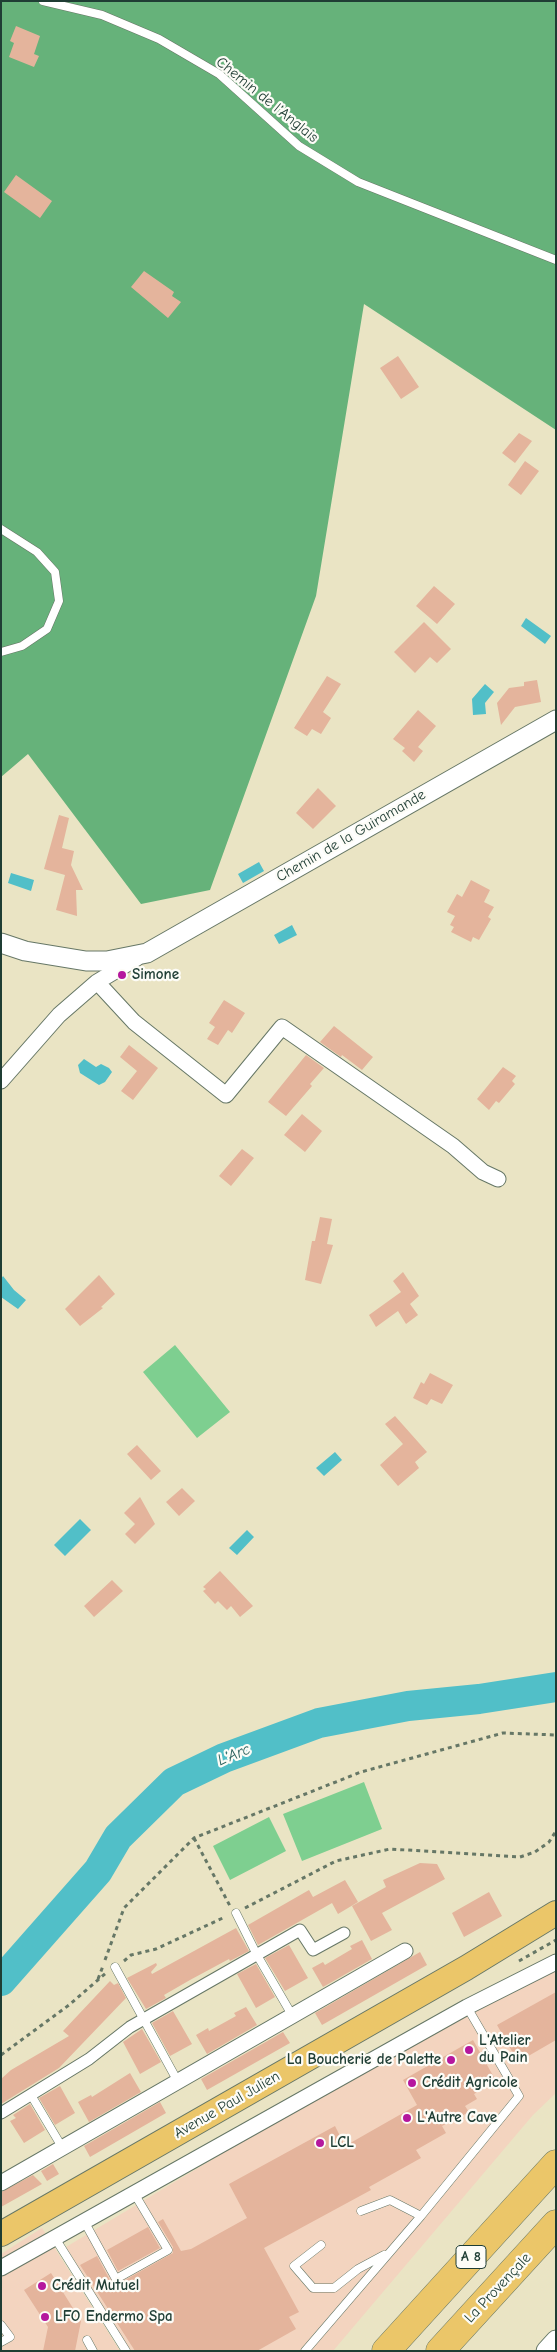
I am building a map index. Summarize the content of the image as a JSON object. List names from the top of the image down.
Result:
{
  "streets": {
    "highway": ["A 8", "La Provençale"],
    "main road": ["Avenue Paul Julien"],
    "street": ["Chemin de la Guiramande"],
    "lane": ["Chemin de l'Anglais"]
  },
  "water": ["L'Arc"],
  "places": [
    "Simone",
    "L'Atelier du Pain",
    "La Boucherie de Palette",
    "Crédit Agricole",
    "L'Autre Cave",
    "LCL",
    "Crédit Mutuel",
    "LFO Endermo Spa"
  ]
}
